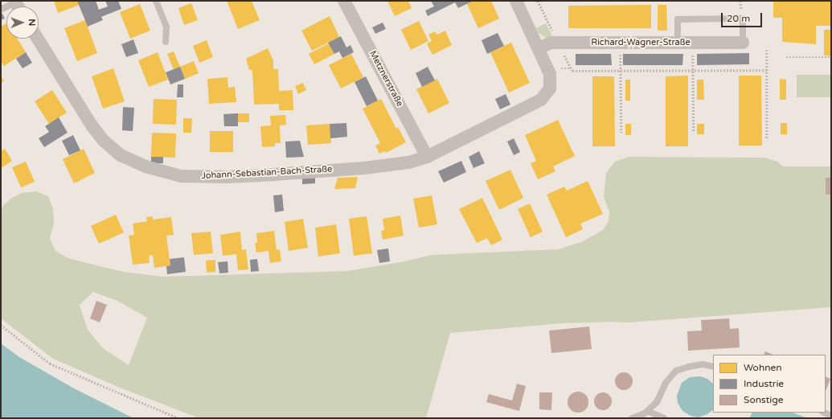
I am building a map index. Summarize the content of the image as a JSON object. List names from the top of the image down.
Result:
{
  "streets": {
    "street": ["Richard-Wagner-Straße", "Metznerstraße", "Johann-Sebastian-Bach-Straße"]
  },
  "crossings": [
    ["Richard-Wagner-Straße", "Johann-Sebastian-Bach-Straße"],
    ["Metznerstraße", "Johann-Sebastian-Bach-Straße"]
  ],
  "legend": ["Wohnen", "Industrie", "Sonstige"],
  "scale_bar": "20 m",
  "north": "right"
}
